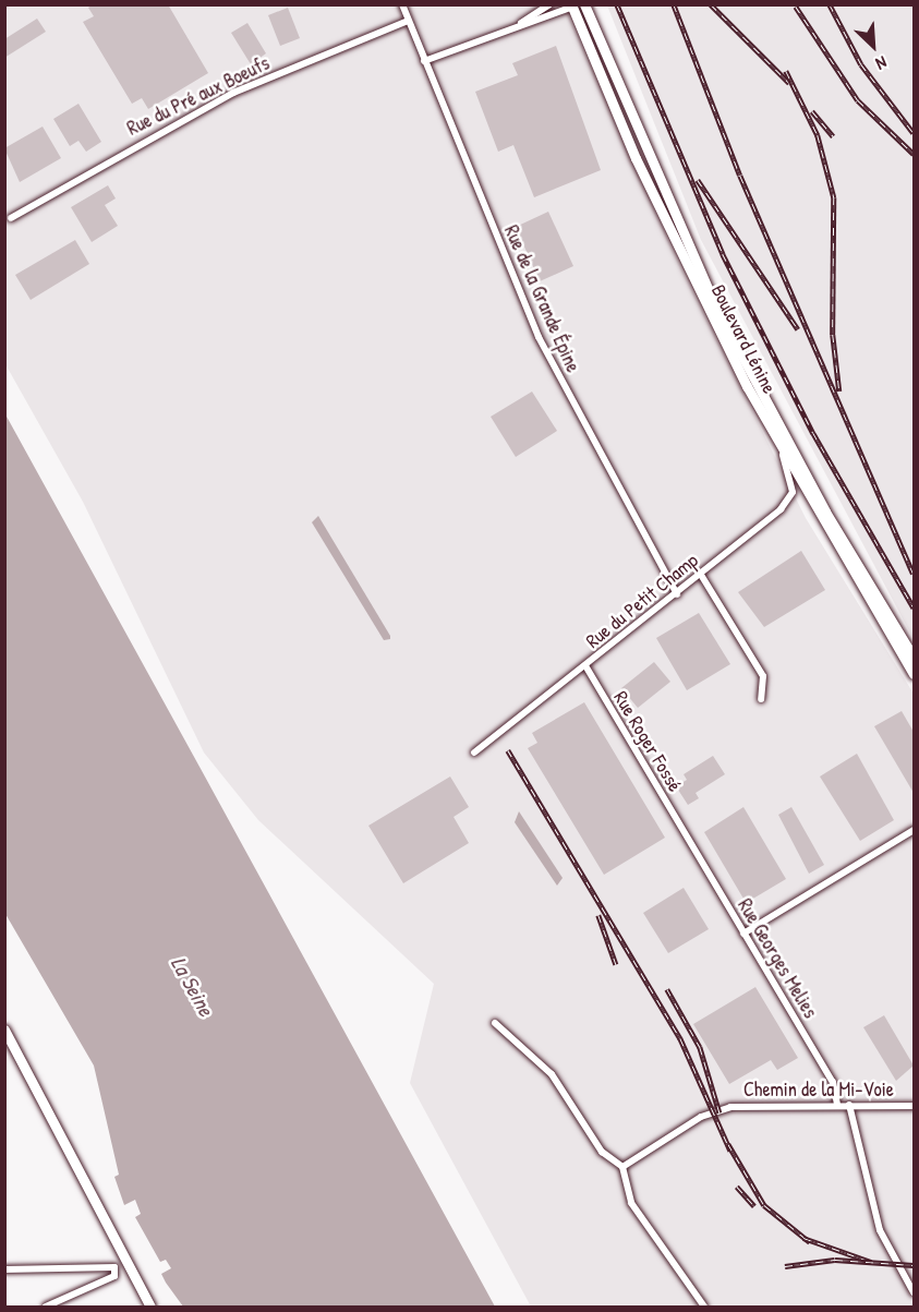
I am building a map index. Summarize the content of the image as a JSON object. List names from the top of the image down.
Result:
{
  "streets": {
    "main road": ["Boulevard Lénine"],
    "street": [
      "Rue du Pré aux Boeufs",
      "Rue de la Grande Épine",
      "Rue du Petit Champ",
      "Rue Roger Fossé",
      "Rue Georges Melies",
      "Chemin de la Mi-Voie"
    ]
  },
  "crossings": [
    ["Rue du Pré aux Boeufs", "Rue de la Grande Épine"],
    ["Rue de la Grande Épine", "Rue du Petit Champ"],
    ["Boulevard Lénine", "Rue du Petit Champ"],
    ["Rue du Petit Champ", "Rue Roger Fossé"],
    ["Rue Roger Fossé", "Rue Georges Melies"],
    ["Rue Georges Melies", "Chemin de la Mi-Voie"]
  ],
  "water": ["La Seine"],
  "north": "bottom right"
}
